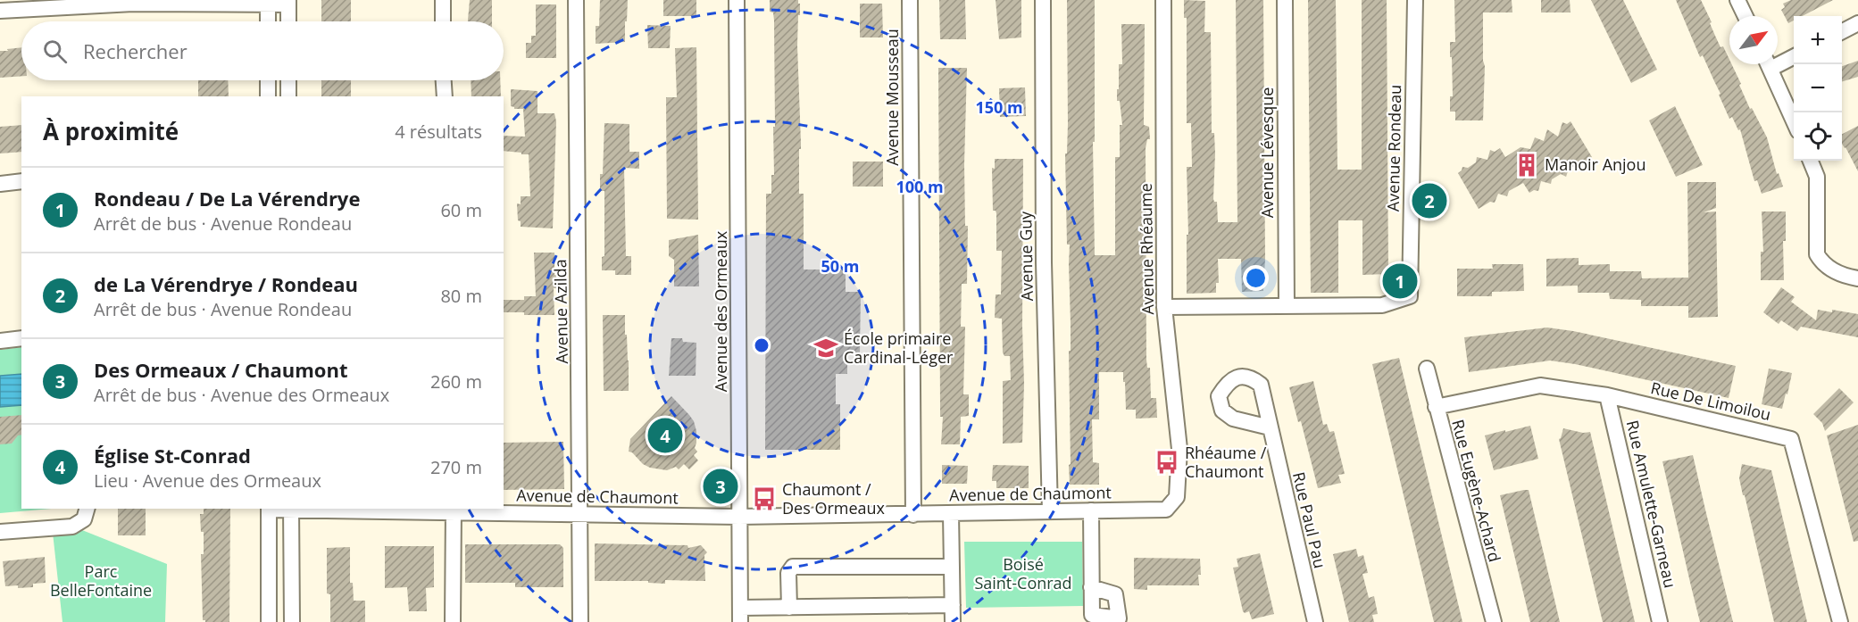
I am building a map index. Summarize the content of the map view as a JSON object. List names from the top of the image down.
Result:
{
  "streets": {
    "street": [
      "Avenue Mousseau",
      "Avenue Rondeau",
      "Avenue Lévesque",
      "Avenue Rhéaume",
      "Avenue Guy",
      "Avenue Azilda",
      "Avenue des Ormeaux",
      "Rue De Limoilou",
      "Rue Eugène-Achard",
      "Avenue de Chaumont",
      "Rue Amulette-Garneau",
      "Rue Paul Pau"
    ]
  },
  "crossings": [
    ["Avenue Mousseau", "Avenue de Chaumont"],
    ["Avenue Rondeau", "Avenue Lévesque"],
    ["Avenue Rhéaume", "Avenue de Chaumont"],
    ["Avenue Guy", "Avenue de Chaumont"],
    ["Avenue Azilda", "Avenue de Chaumont"],
    ["Avenue des Ormeaux", "Avenue de Chaumont"],
    ["Rue De Limoilou", "Rue Eugène-Achard"],
    ["Rue De Limoilou", "Rue Amulette-Garneau"]
  ],
  "parks": ["Boisé Saint-Conrad", "Parc BelleFontaine"],
  "places": {
    "building": ["Manoir Anjou"],
    "school or university": ["École primaire Cardinal-Léger"],
    "bus stop": ["Rhéaume / Chaumont", "Chaumont / Des Ormeaux"]
  },
  "north": "top right",
  "page": {
    "map_buttons": ["+", "−"],
    "search": "Rechercher",
    "heading": ["À proximité", "4 résultats"],
    "list": [
      {
        "mark": "1",
        "name": "Rondeau / De La Vérendrye",
        "note": "Arrêt de bus · Avenue Rondeau",
        "value": "60 m"
      },
      {
        "mark": "2",
        "name": "de La Vérendrye / Rondeau",
        "note": "Arrêt de bus · Avenue Rondeau",
        "value": "80 m"
      },
      {
        "mark": "3",
        "name": "Des Ormeaux / Chaumont",
        "note": "Arrêt de bus · Avenue des Ormeaux",
        "value": "260 m"
      },
      {
        "mark": "4",
        "name": "Église St-Conrad",
        "note": "Lieu · Avenue des Ormeaux",
        "value": "270 m"
      }
    ],
    "pins": [
      "2",
      "1",
      "4",
      "3"
    ]
  },
  "rings": ["150 m", "100 m", "50 m"]
}
